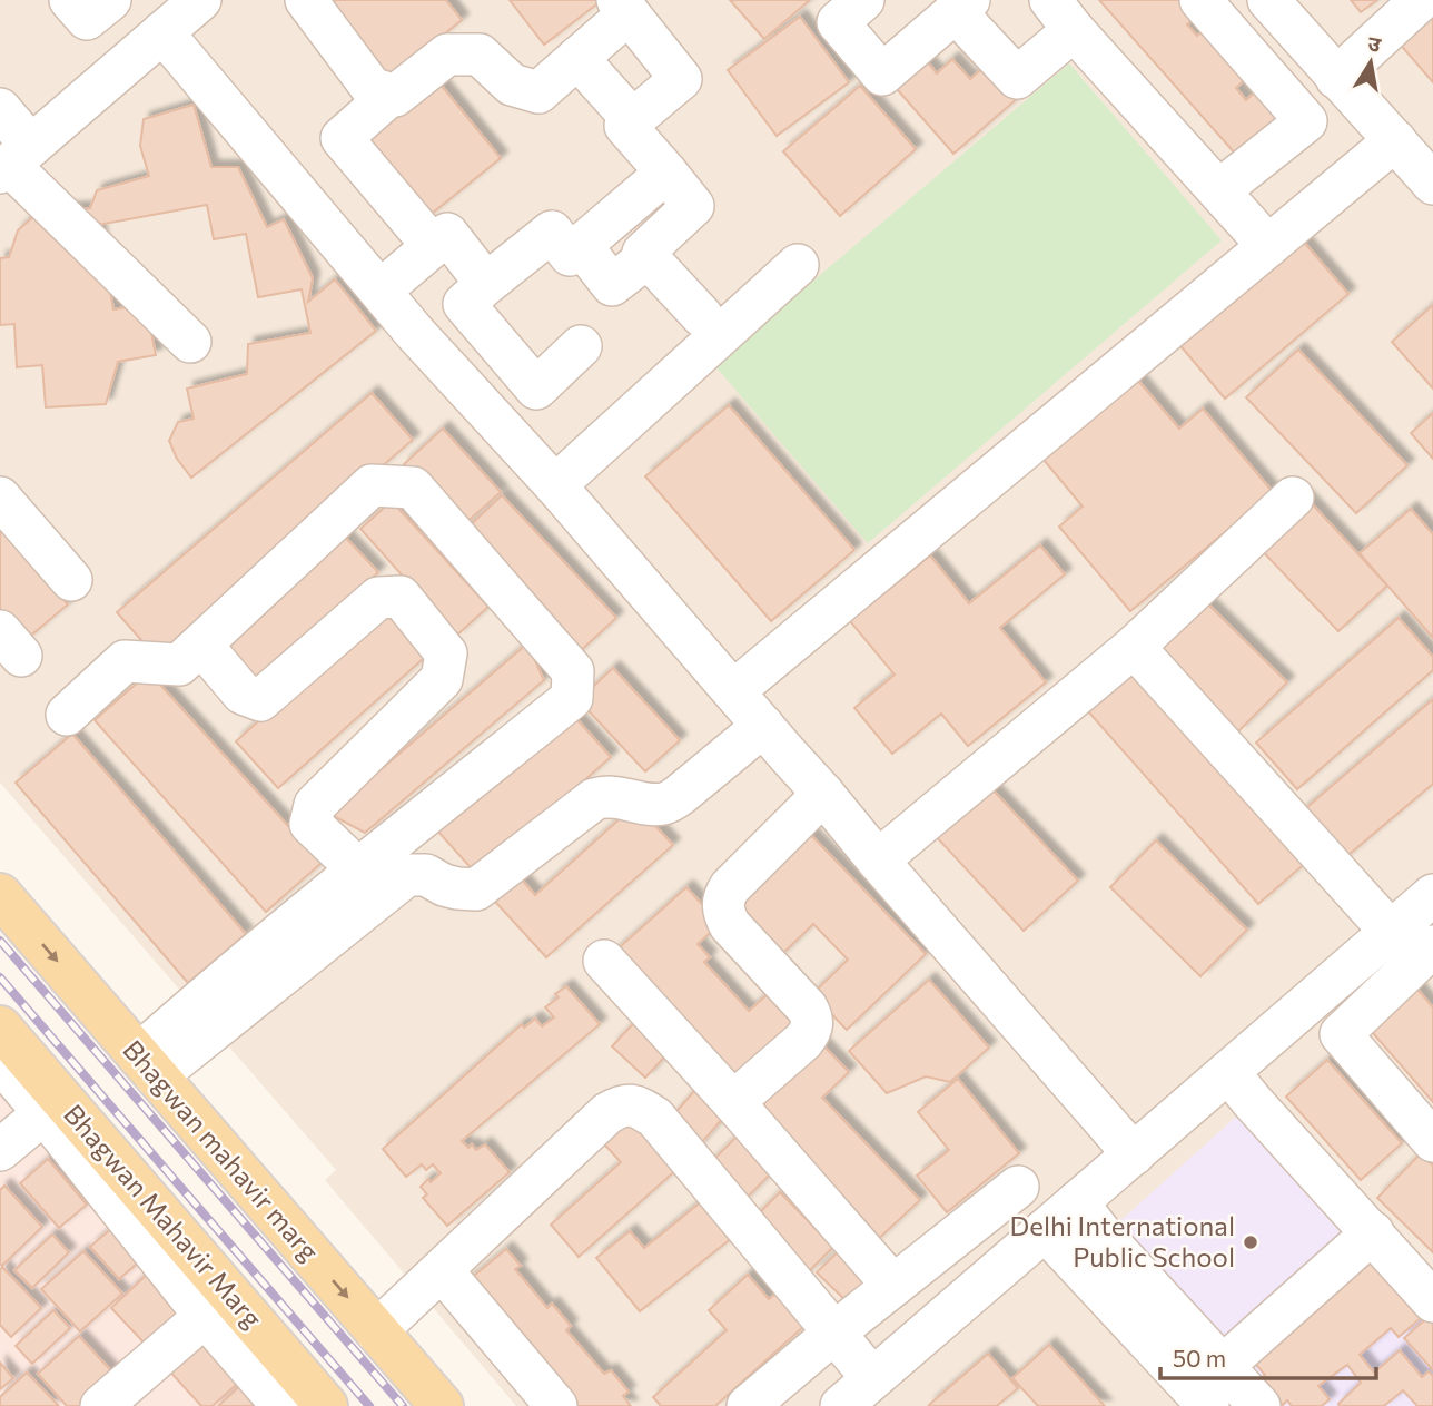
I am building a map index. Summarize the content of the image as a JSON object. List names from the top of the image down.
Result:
{
  "streets": {
    "main road": ["Bhagwan mahavir marg", "Bhagwan Mahavir Marg"]
  },
  "one_way": ["Bhagwan mahavir marg"],
  "places": ["Delhi International Public School"],
  "scale_bar": "50 m",
  "north": "top"
}
